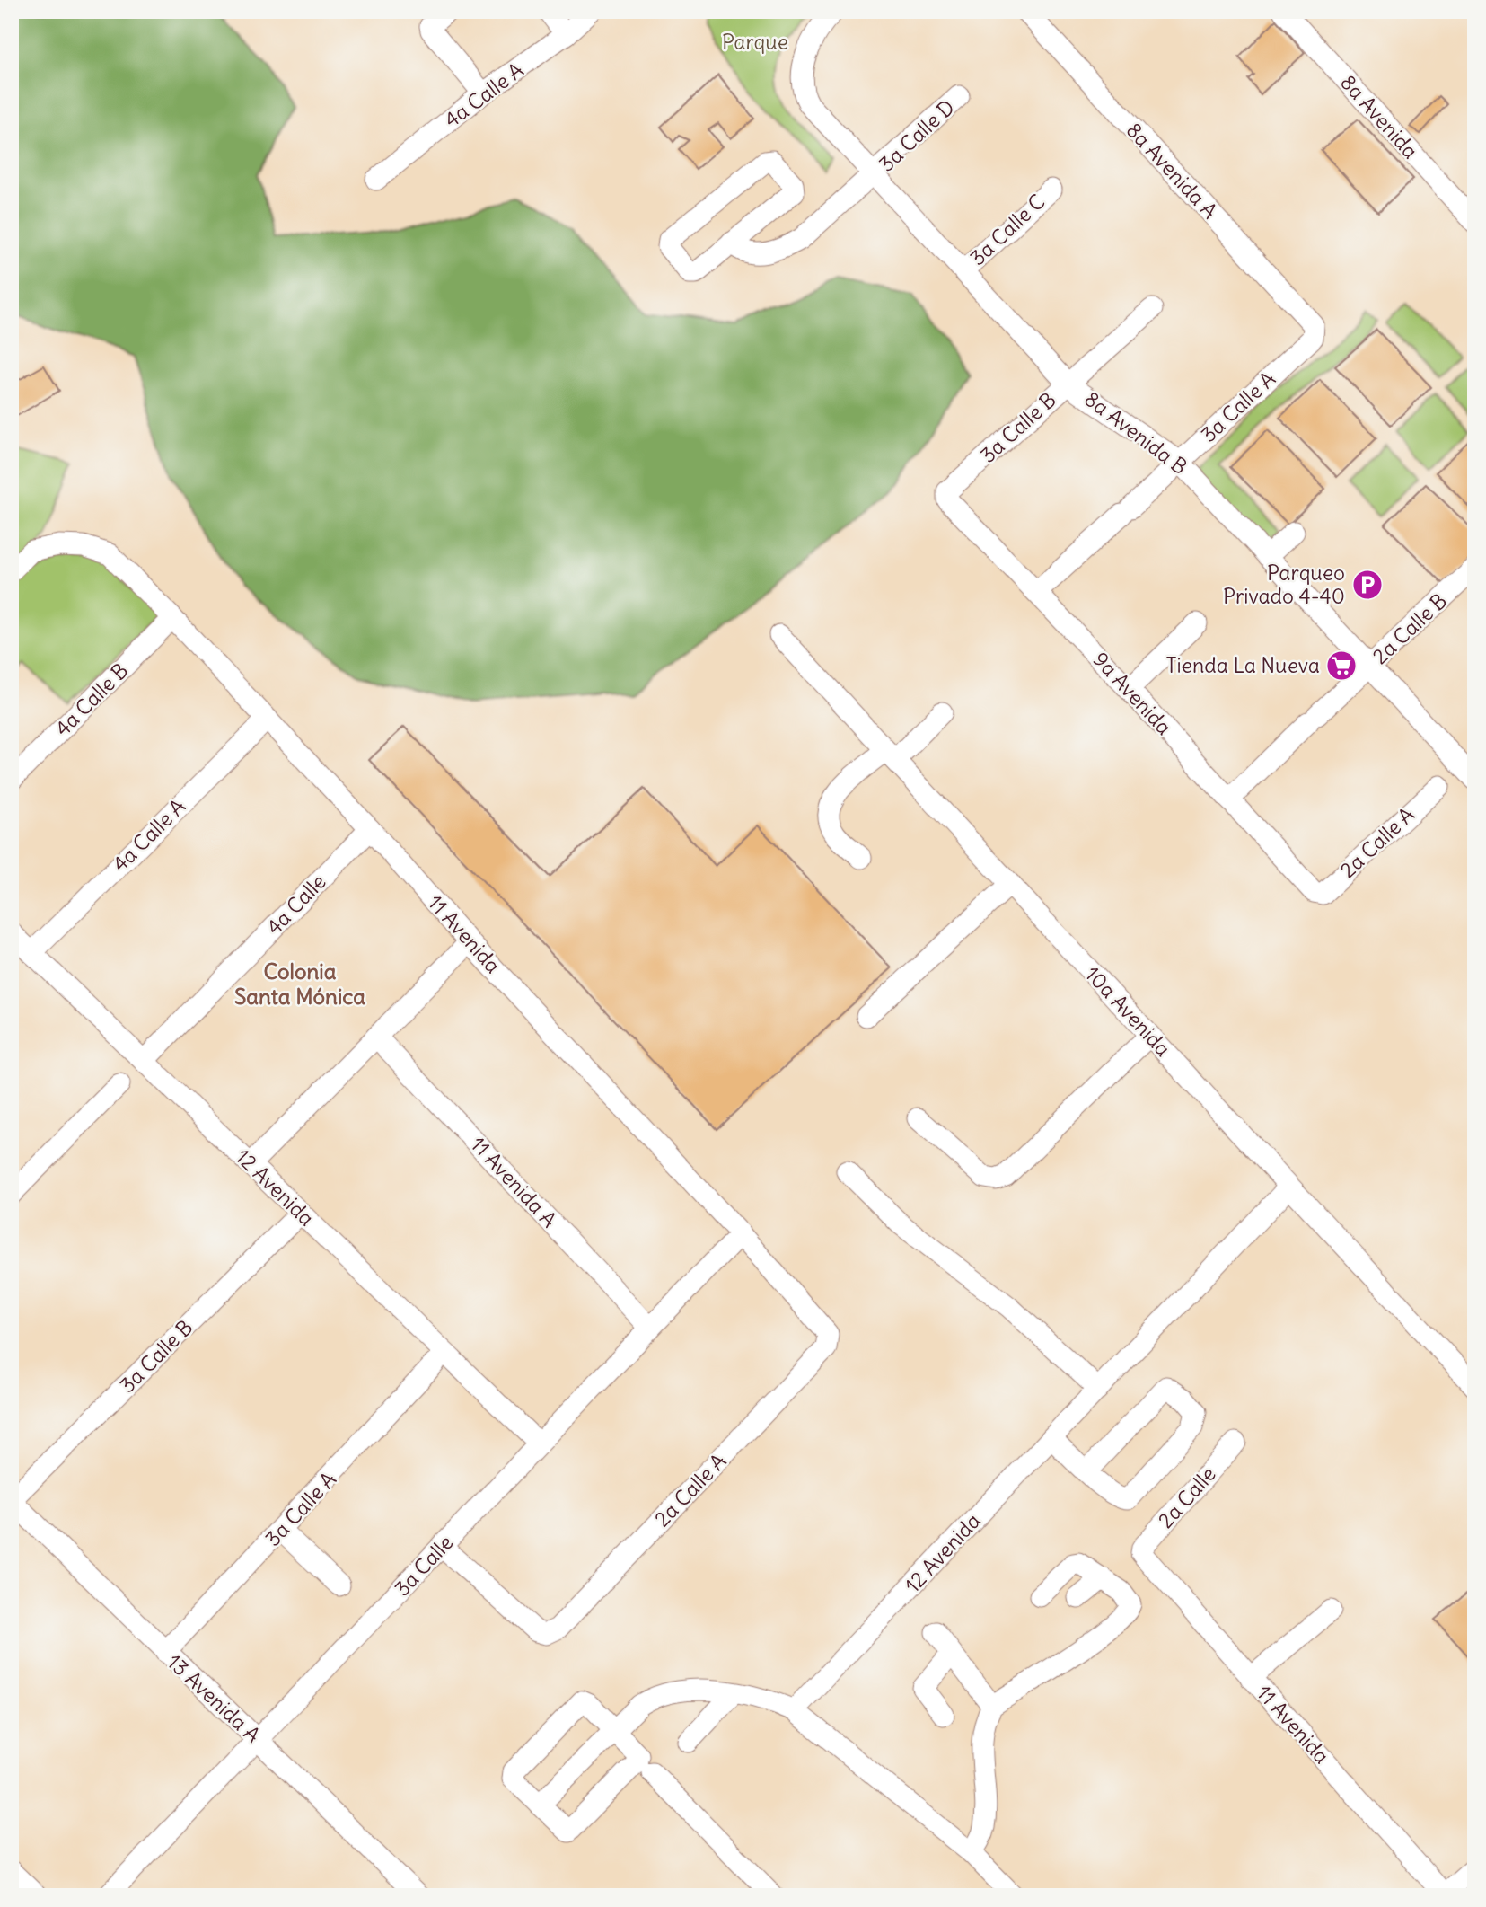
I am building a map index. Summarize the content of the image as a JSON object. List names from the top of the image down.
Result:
{
  "streets": {
    "street": [
      "4a Calle A",
      "8a Avenida",
      "3a Calle D",
      "8a Avenida A",
      "3a Calle C",
      "3a Calle A",
      "3a Calle B",
      "8a Avenida B",
      "2a Calle B",
      "9a Avenida",
      "4a Calle B",
      "2a Calle A",
      "4a Calle",
      "11 Avenida",
      "10a Avenida",
      "11 Avenida A",
      "12 Avenida",
      "2a Calle",
      "3a Calle",
      "13 Avenida A"
    ]
  },
  "crossings": [
    ["4a Calle A", "11 Avenida"],
    ["4a Calle A", "12 Avenida"],
    ["3a Calle D", "8a Avenida B"],
    ["8a Avenida A", "3a Calle A"],
    ["3a Calle C", "8a Avenida B"],
    ["3a Calle A", "8a Avenida B"],
    ["3a Calle A", "9a Avenida"],
    ["3a Calle A", "13 Avenida A"],
    ["3a Calle B", "8a Avenida B"],
    ["3a Calle B", "9a Avenida"],
    ["3a Calle B", "12 Avenida"],
    ["3a Calle B", "13 Avenida A"],
    ["8a Avenida B", "2a Calle B"],
    ["2a Calle B", "9a Avenida"],
    ["9a Avenida", "2a Calle A"],
    ["4a Calle B", "11 Avenida"],
    ["2a Calle A", "11 Avenida"],
    ["2a Calle A", "3a Calle"],
    ["4a Calle", "11 Avenida"],
    ["4a Calle", "12 Avenida"],
    ["11 Avenida", "2a Calle"],
    ["11 Avenida", "3a Calle"],
    ["10a Avenida", "12 Avenida"],
    ["11 Avenida A", "3a Calle"],
    ["12 Avenida", "3a Calle"],
    ["3a Calle", "13 Avenida A"]
  ],
  "districts": ["Colonia Santa Mónica"],
  "parks": ["Parque"],
  "places": {
    "parking": ["Parqueo Privado 4-40"],
    "supermarket": ["Tienda La Nueva"]
  }
}
